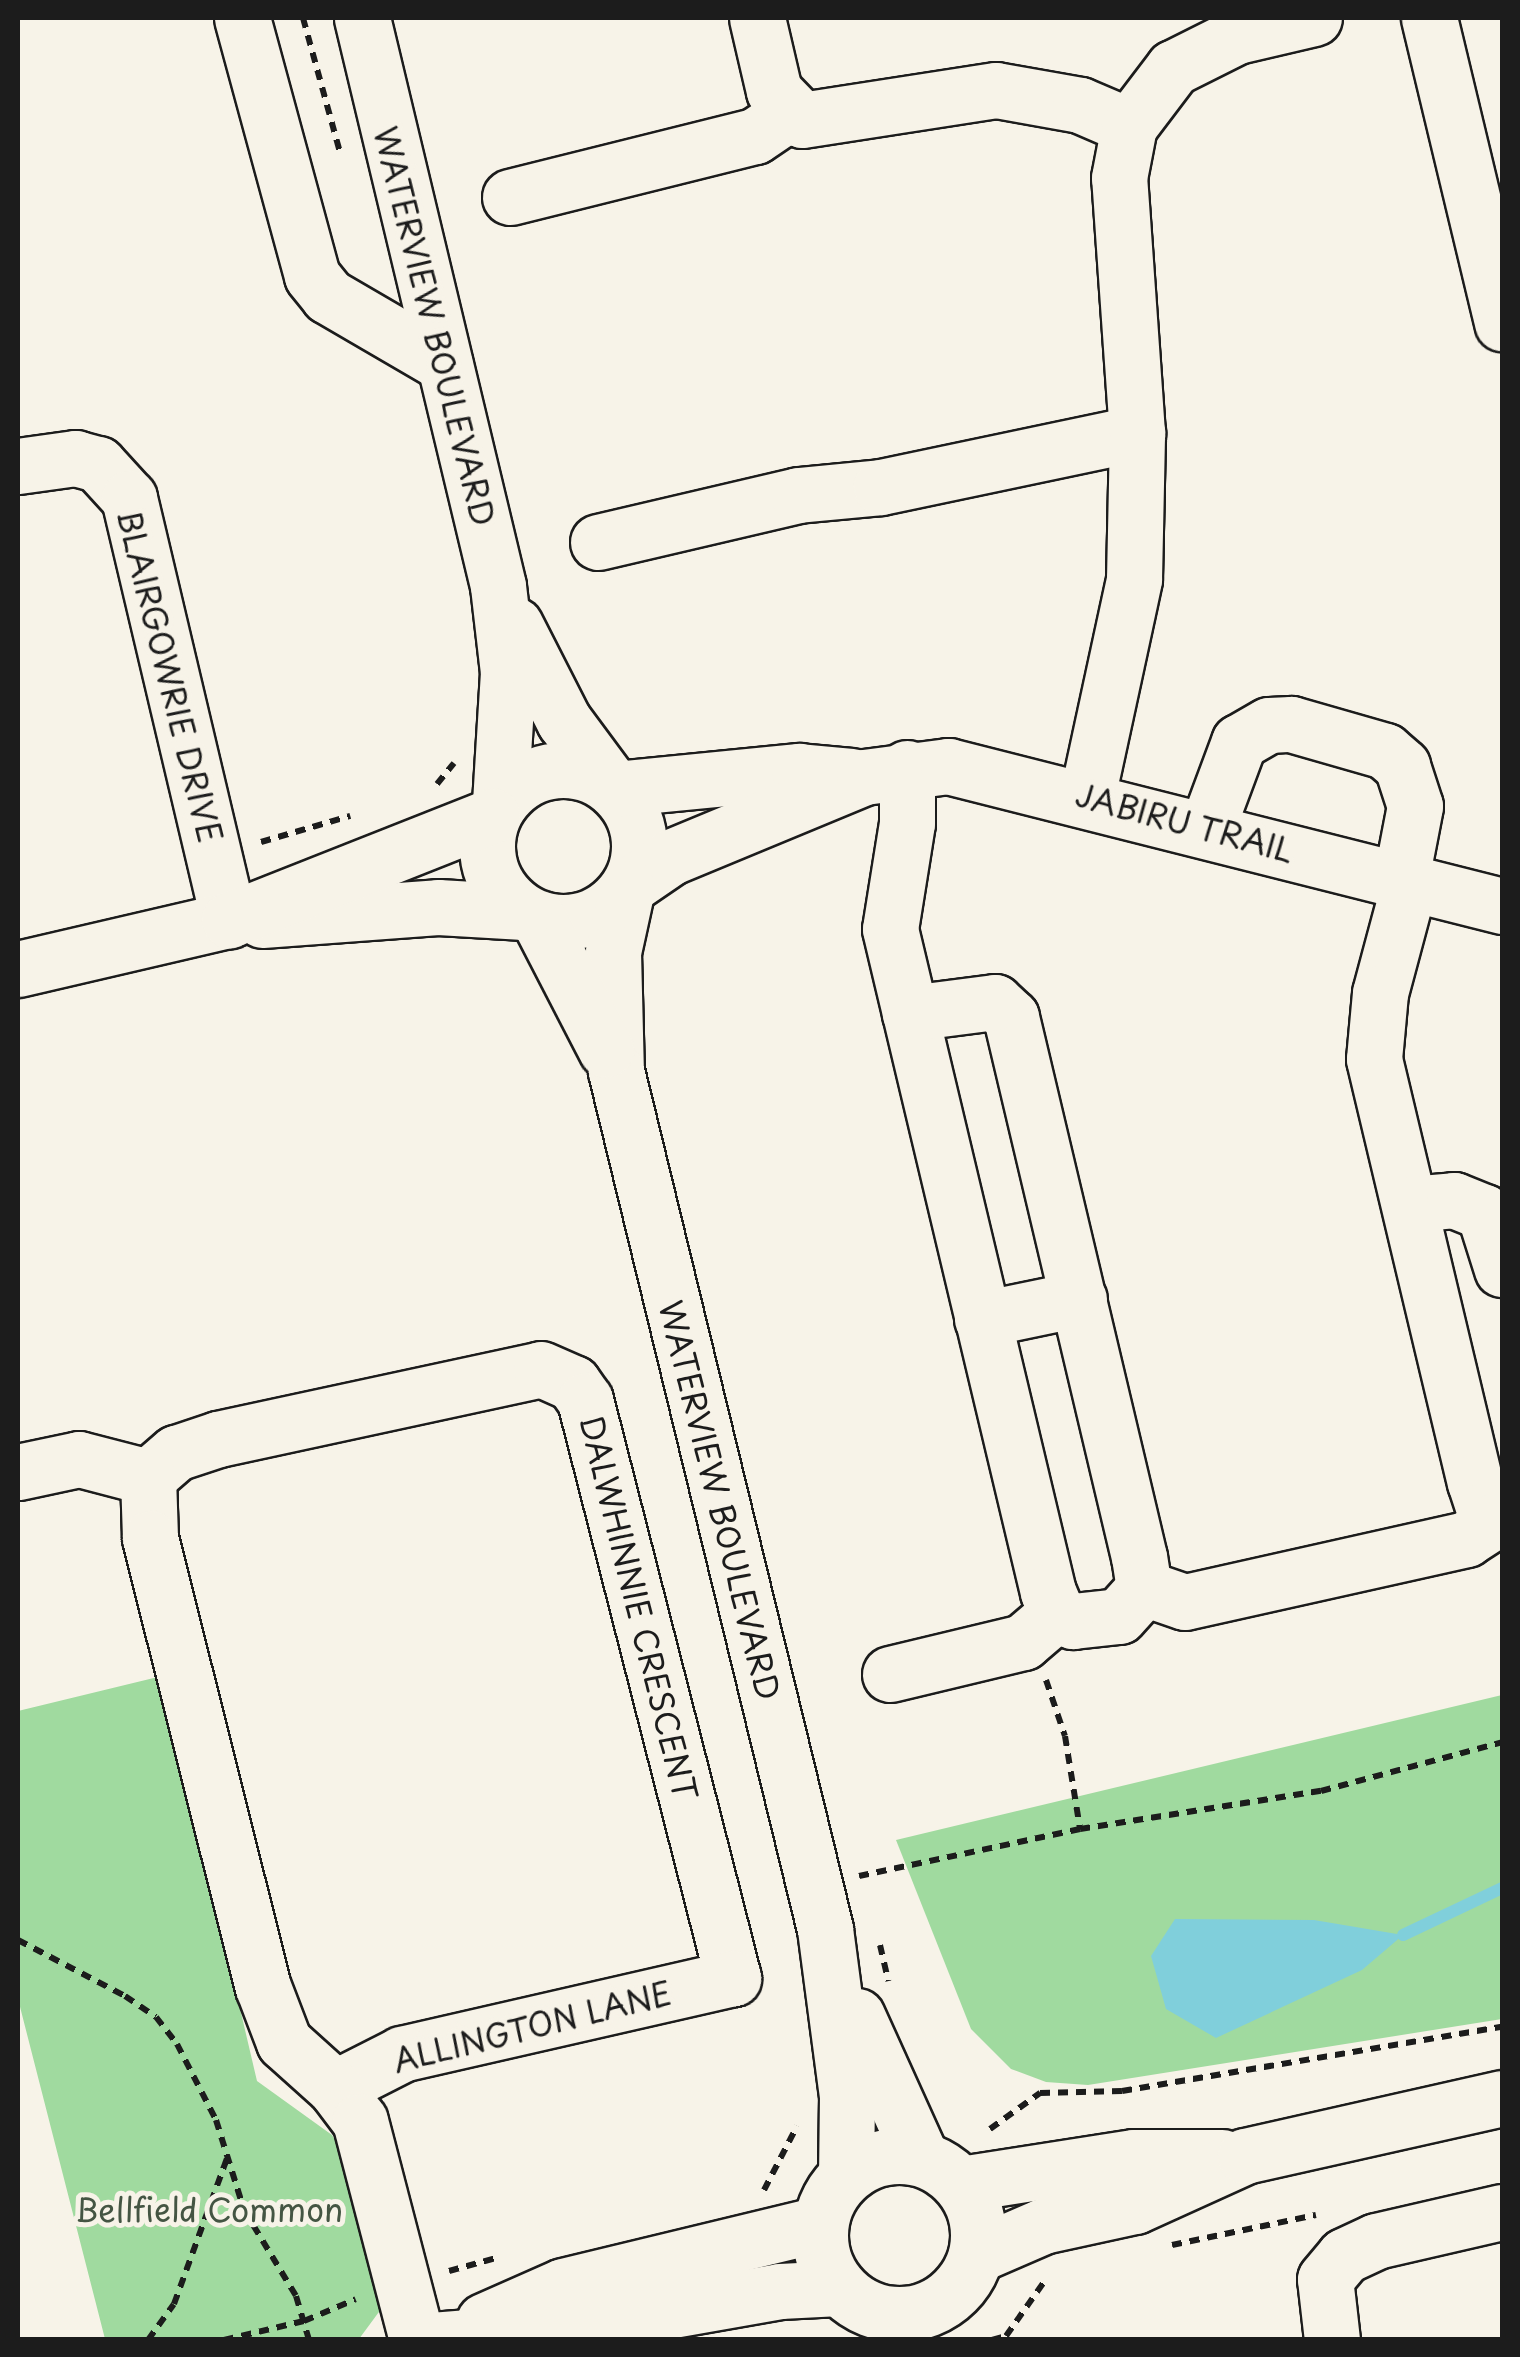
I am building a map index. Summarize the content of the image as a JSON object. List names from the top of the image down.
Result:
{
  "streets": {
    "street": [
      "WATERVIEW BOULEVARD",
      "BLAIRGOWRIE DRIVE",
      "JABIRU TRAIL",
      "DALWHINNIE CRESCENT",
      "ALLINGTON LANE"
    ]
  },
  "crossings": [
    ["WATERVIEW BOULEVARD", "JABIRU TRAIL"],
    ["DALWHINNIE CRESCENT", "ALLINGTON LANE"]
  ],
  "parks": ["Bellfield Common"]
}
